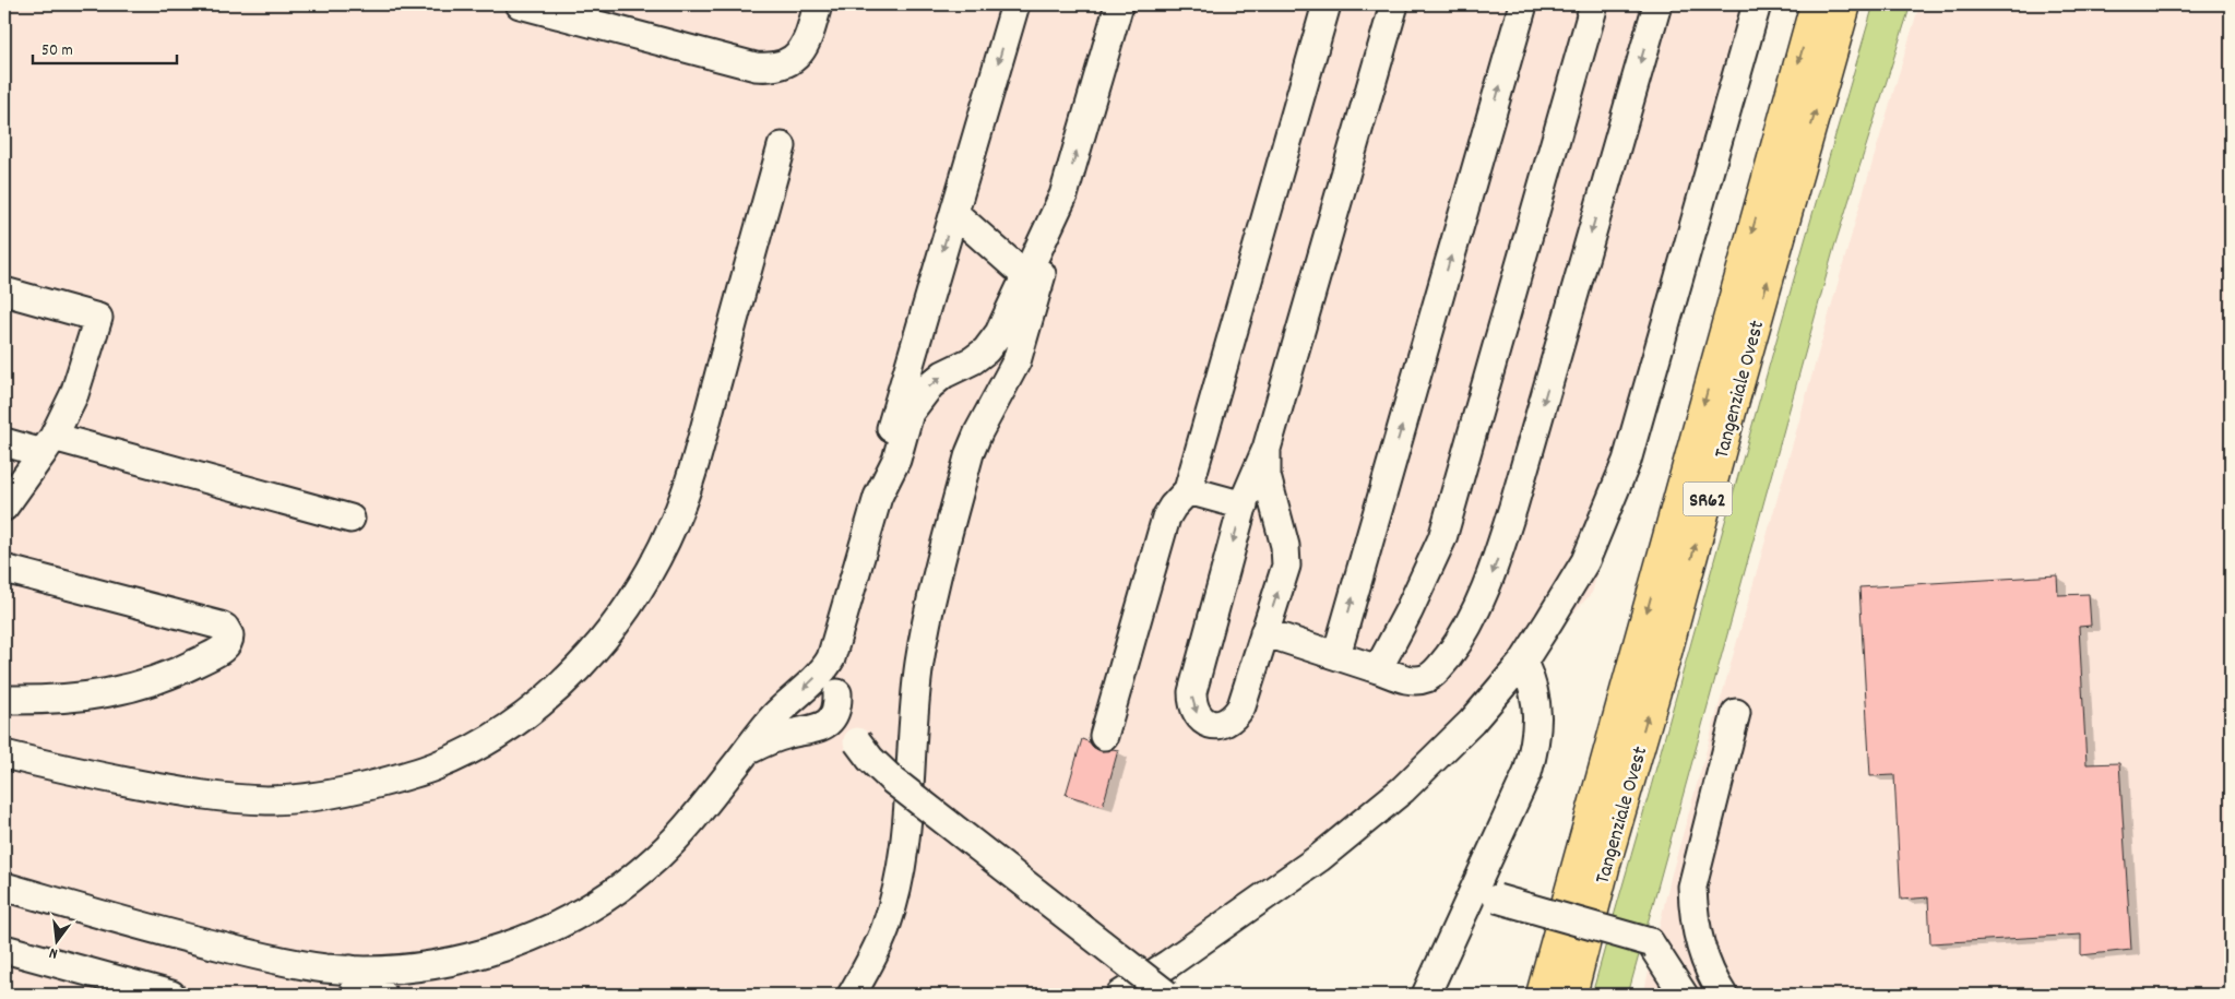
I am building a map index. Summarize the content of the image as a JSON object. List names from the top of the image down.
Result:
{
  "streets": {
    "highway": ["Tangenziale Ovest", "SR62"]
  },
  "scale_bar": "50 m",
  "north": "bottom"
}
